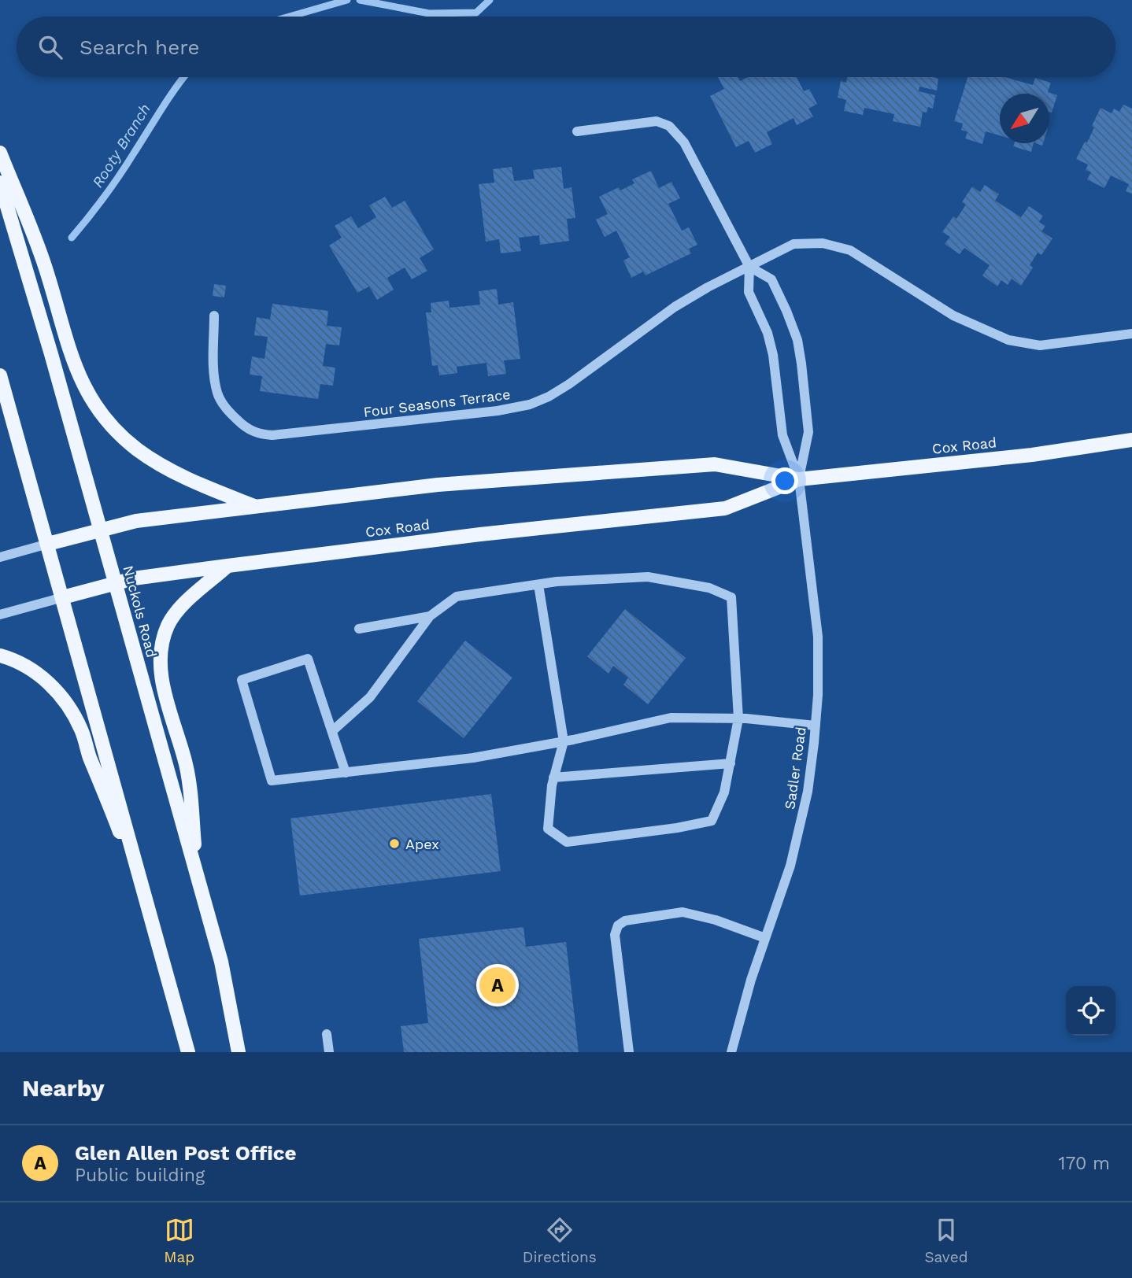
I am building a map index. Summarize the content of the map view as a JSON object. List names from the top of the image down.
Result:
{
  "streets": {
    "main road": ["Cox Road", "Nuckols Road"],
    "street": ["Four Seasons Terrace", "Sadler Road"]
  },
  "crossings": [
    ["Cox Road", "Nuckols Road"],
    ["Cox Road", "Sadler Road"]
  ],
  "water": ["Rooty Branch"],
  "places": ["Apex"],
  "north": "bottom left",
  "page": {
    "search": "Search here",
    "pins": "A",
    "heading": "Nearby",
    "list": [
      {
        "mark": "A",
        "name": "Glen Allen Post Office",
        "note": "Public building",
        "value": "170 m"
      }
    ],
    "nav": ["Map", "Directions", "Saved"]
  }
}
